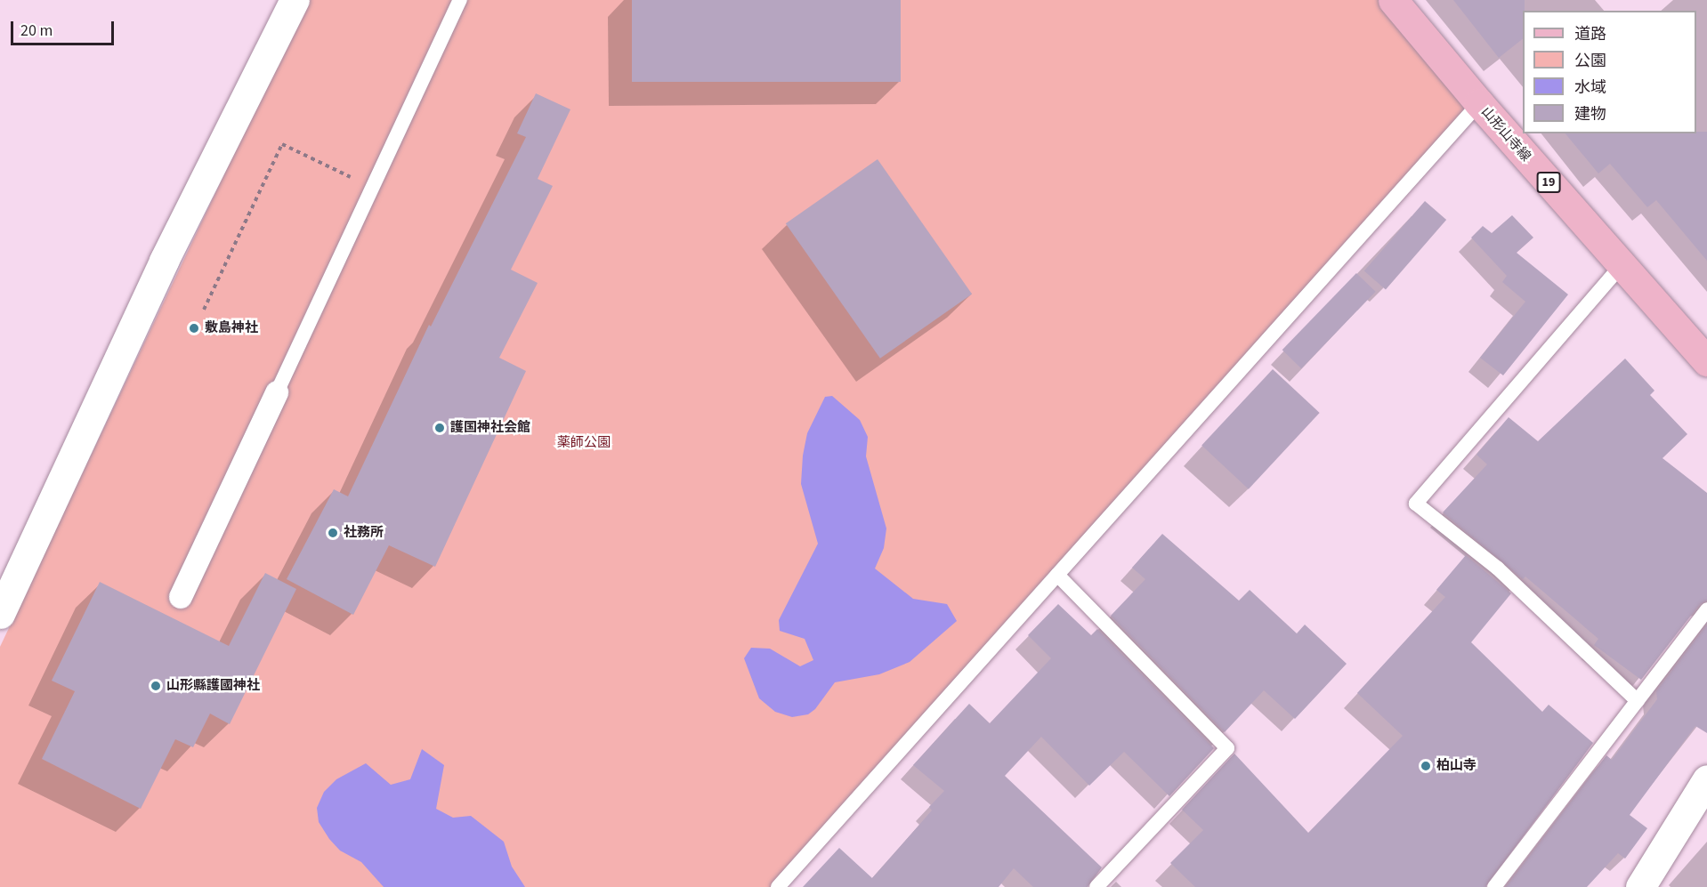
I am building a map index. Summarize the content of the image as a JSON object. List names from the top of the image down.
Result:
{
  "streets": {
    "main road": ["山形山寺線", "19"]
  },
  "parks": ["薬師公園"],
  "places": [
    "敷島神社",
    "護国神社会館",
    "社務所",
    "山形縣護國神社",
    "柏山寺"
  ],
  "legend": [
    "道路",
    "公園",
    "水域",
    "建物"
  ],
  "scale_bar": "20 m"
}
